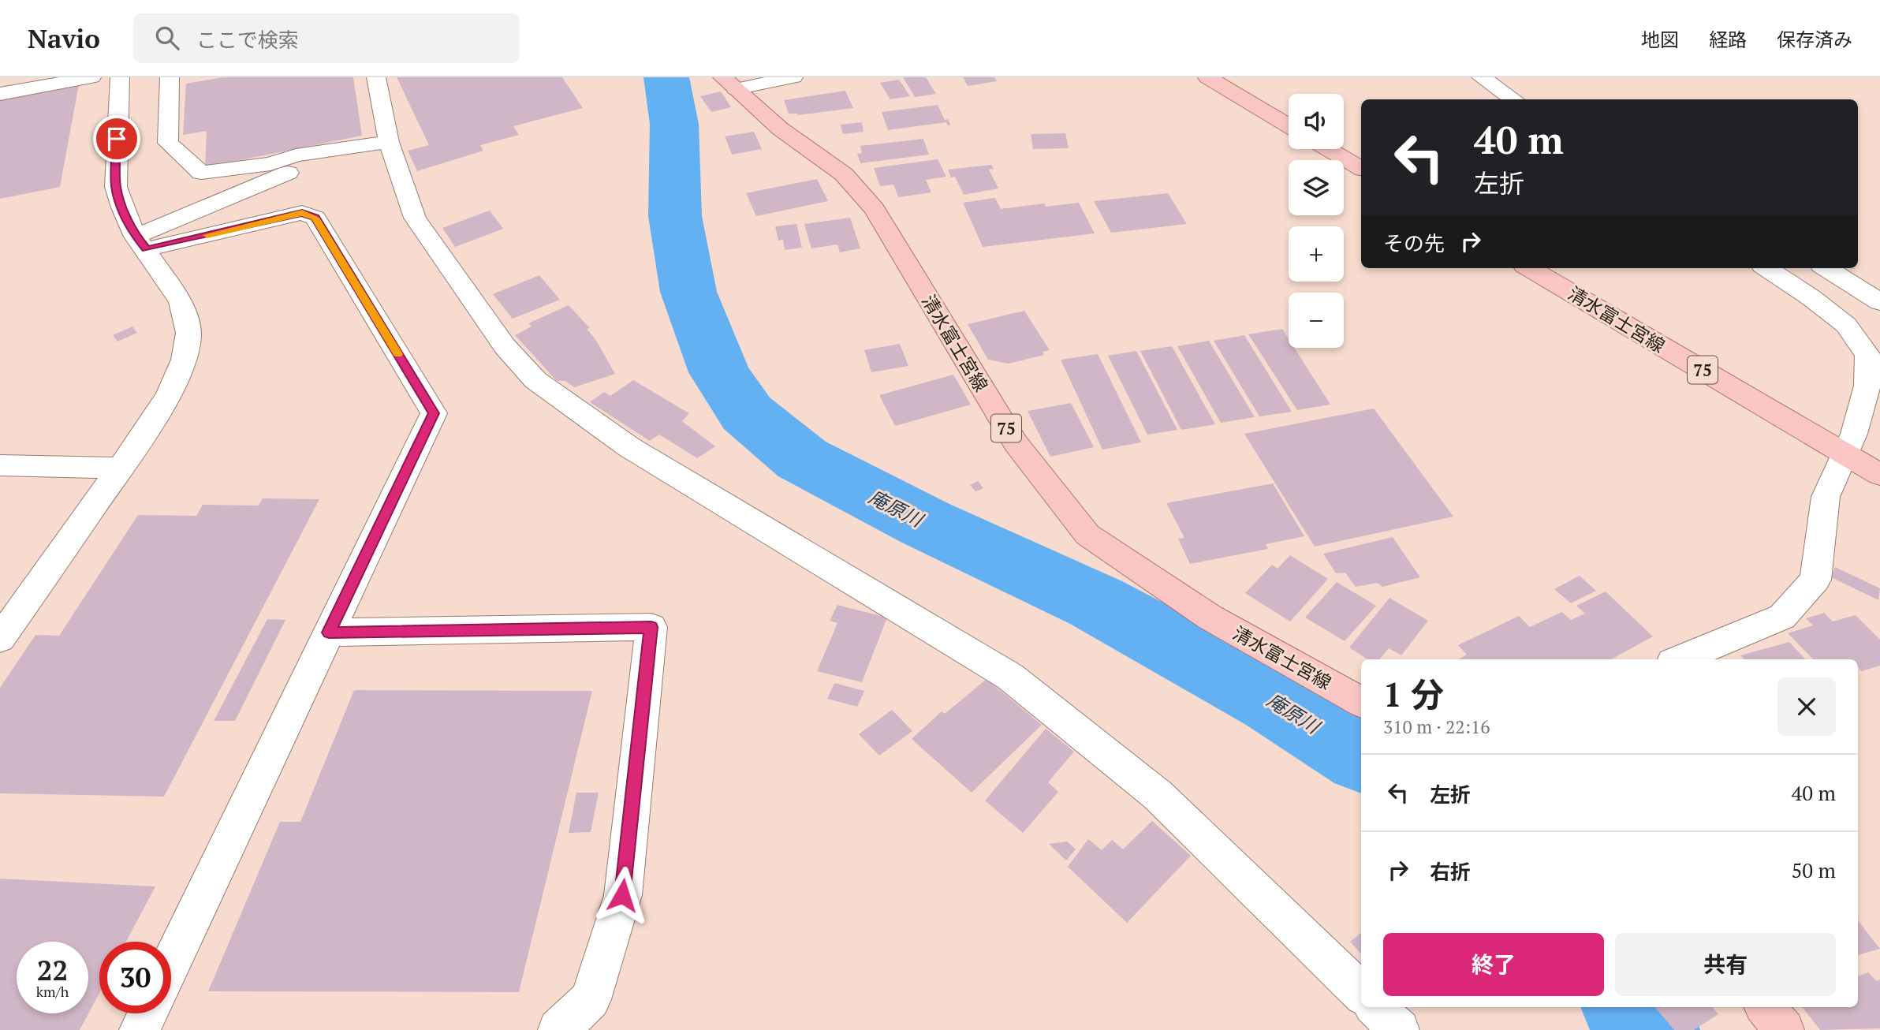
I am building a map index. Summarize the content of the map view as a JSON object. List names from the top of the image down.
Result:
{
  "streets": {
    "main road": ["清水富士宮線", "75"]
  },
  "water": ["庵原川"],
  "page": {
    "header": "Navio",
    "search": "ここで検索",
    "nav": ["地図", "経路", "保存済み"],
    "map_buttons": ["+", "−"],
    "turn": ["40 m", "左折"],
    "then": "その先",
    "heading": ["1 分", "310 m · 22:16"],
    "list": [
      {
        "name": "左折",
        "value": "40 m"
      },
      {
        "name": "右折",
        "value": "50 m"
      }
    ],
    "buttons": ["終了", "共有"],
    "speed": "22 km/h",
    "limit": "30"
  }
}
